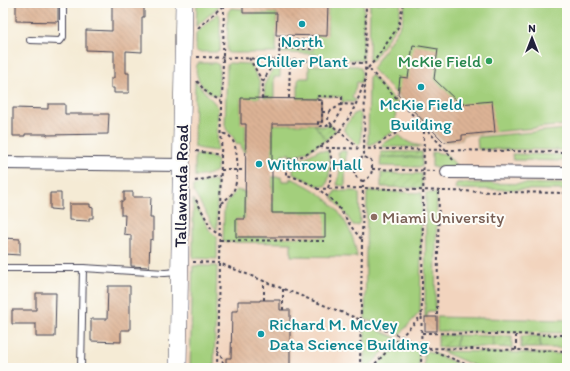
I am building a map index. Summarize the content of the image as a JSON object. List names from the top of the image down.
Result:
{
  "streets": {
    "street": ["Tallawanda Road"]
  },
  "places": [
    "North Chiller Plant",
    "McKie Field",
    "McKie Field Building",
    "Withrow Hall",
    "Miami University",
    "Richard M. McVey Data Science Building"
  ],
  "north": "top"
}
